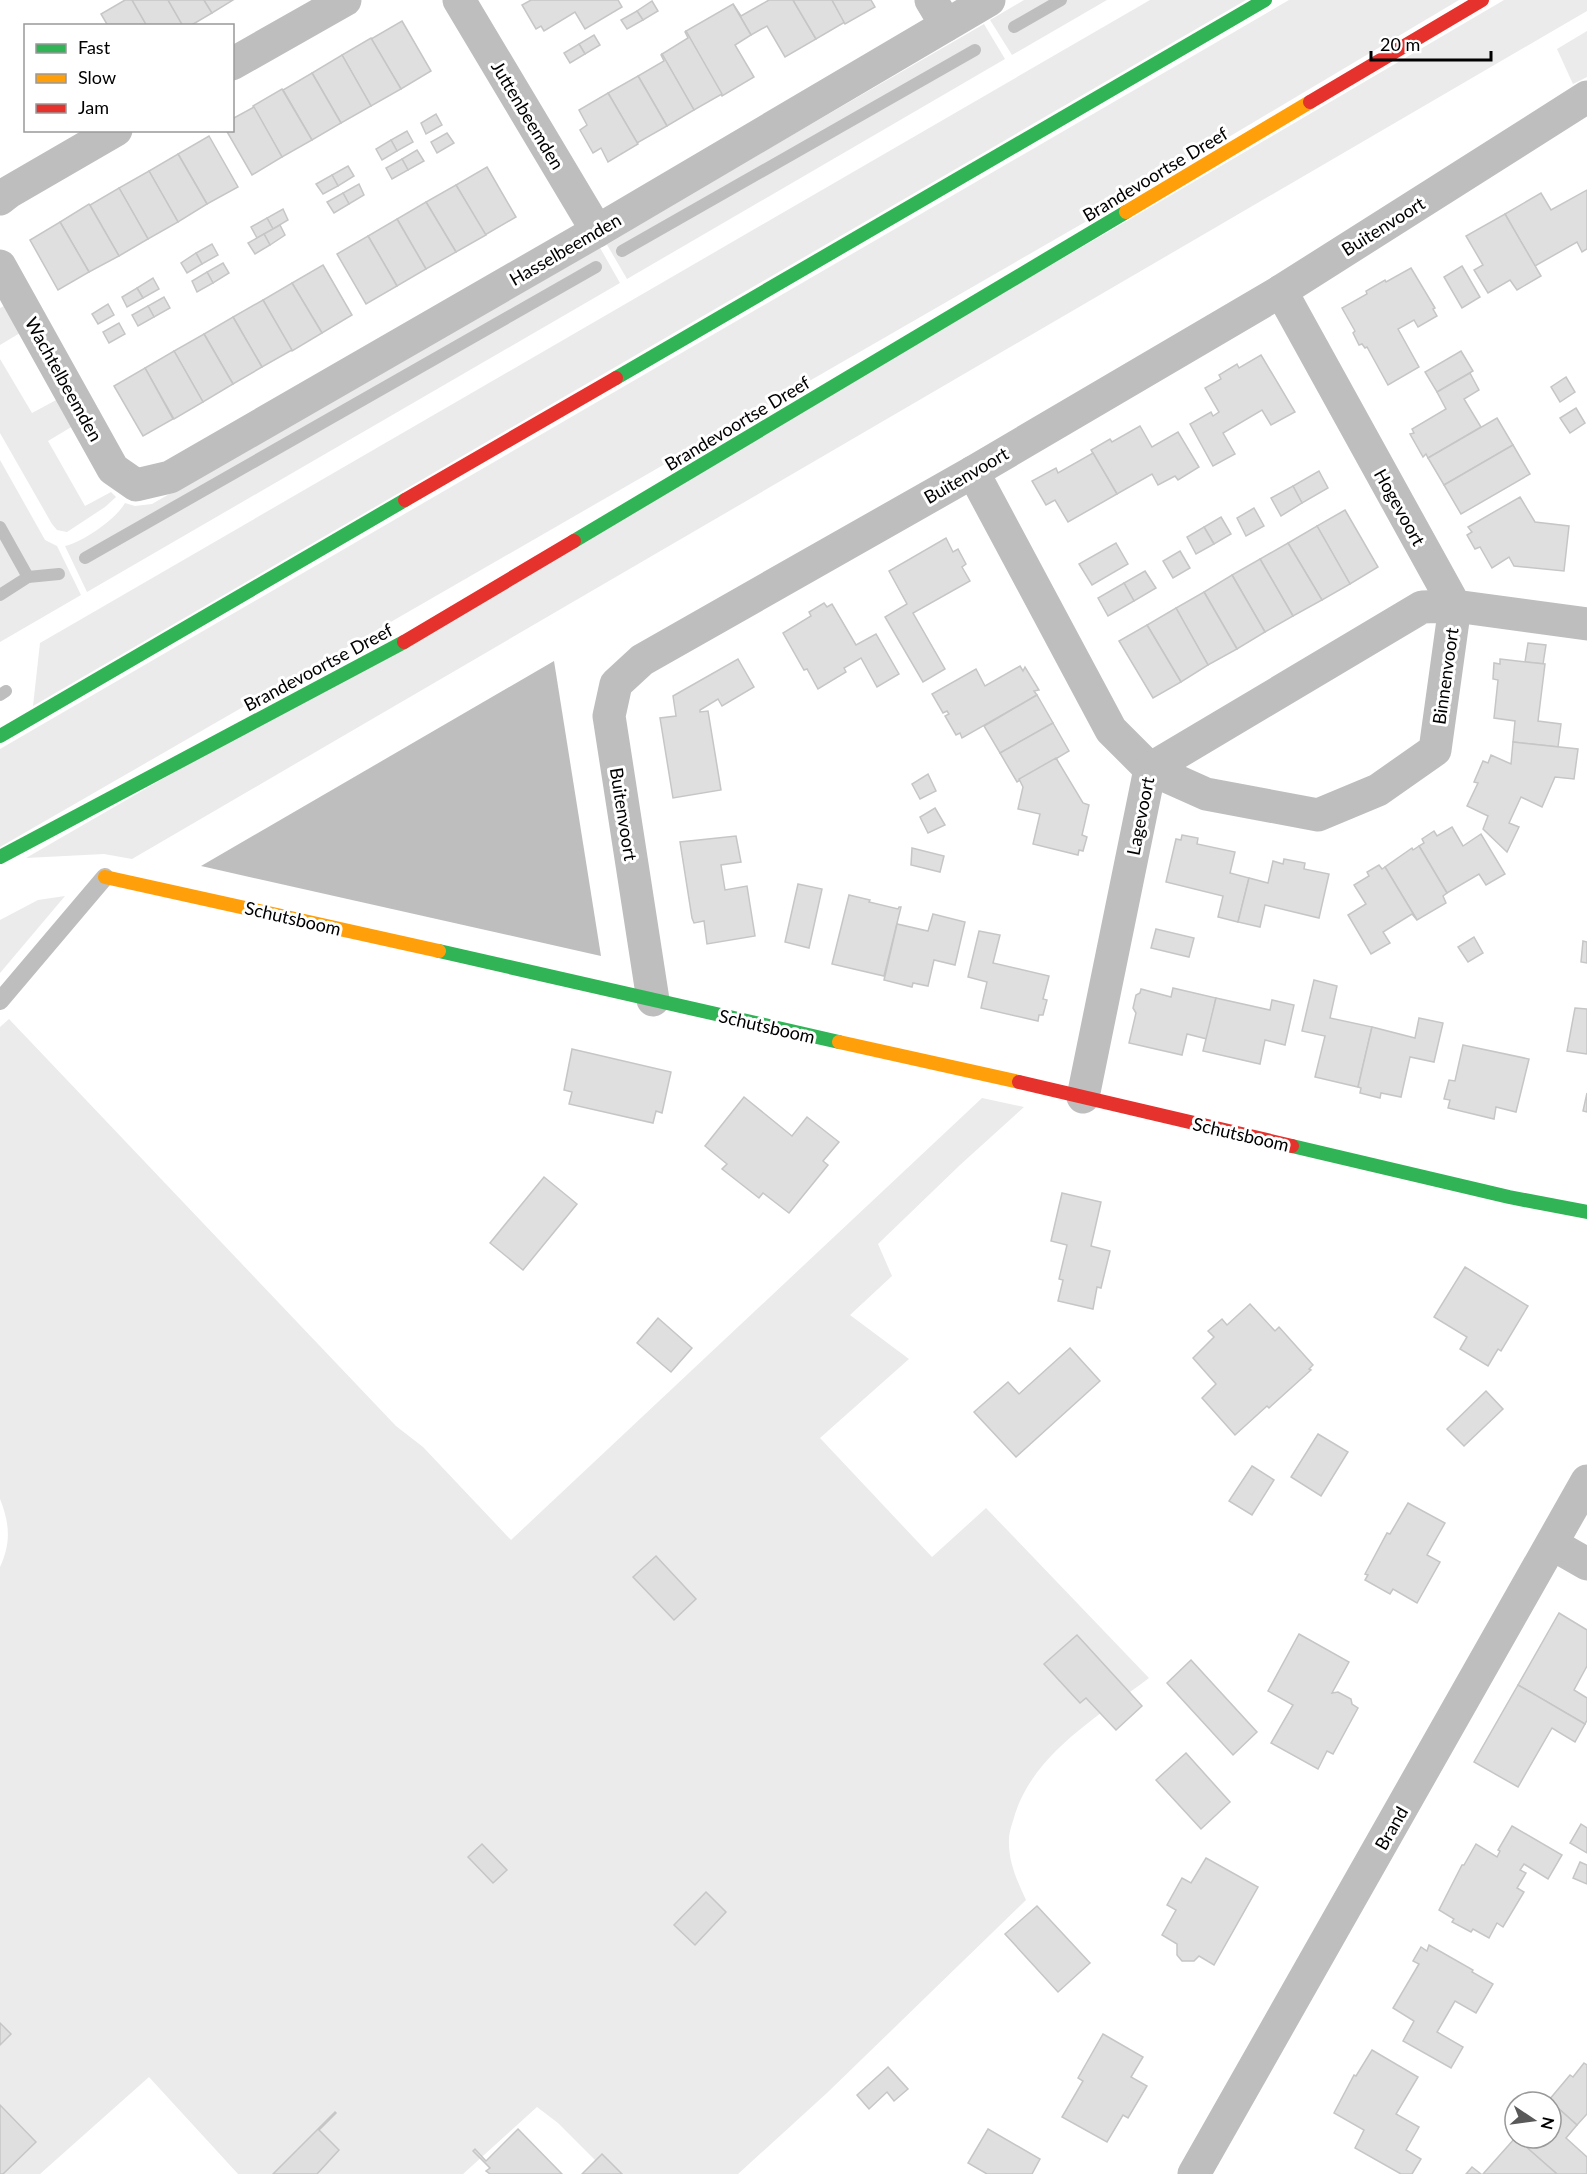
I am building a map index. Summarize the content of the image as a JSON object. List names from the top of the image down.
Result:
{
  "streets": {
    "main road": ["Brandevoortse Dreef", "Schutsboom"],
    "street": [
      "Juttenbeemden",
      "Buitenvoort",
      "Hasselbeemden",
      "Wachtelbeemden",
      "Hogevoort",
      "Binnenvoort",
      "Lagevoort",
      "Brand"
    ]
  },
  "crossings": [
    ["Juttenbeemden", "Hasselbeemden"],
    ["Buitenvoort", "Hogevoort"],
    ["Buitenvoort", "Lagevoort"],
    ["Buitenvoort", "Schutsboom"],
    ["Hasselbeemden", "Wachtelbeemden"],
    ["Hogevoort", "Binnenvoort"],
    ["Binnenvoort", "Lagevoort"],
    ["Lagevoort", "Schutsboom"]
  ],
  "legend": ["Fast", "Slow", "Jam"],
  "scale_bar": "20 m",
  "north": "right"
}
